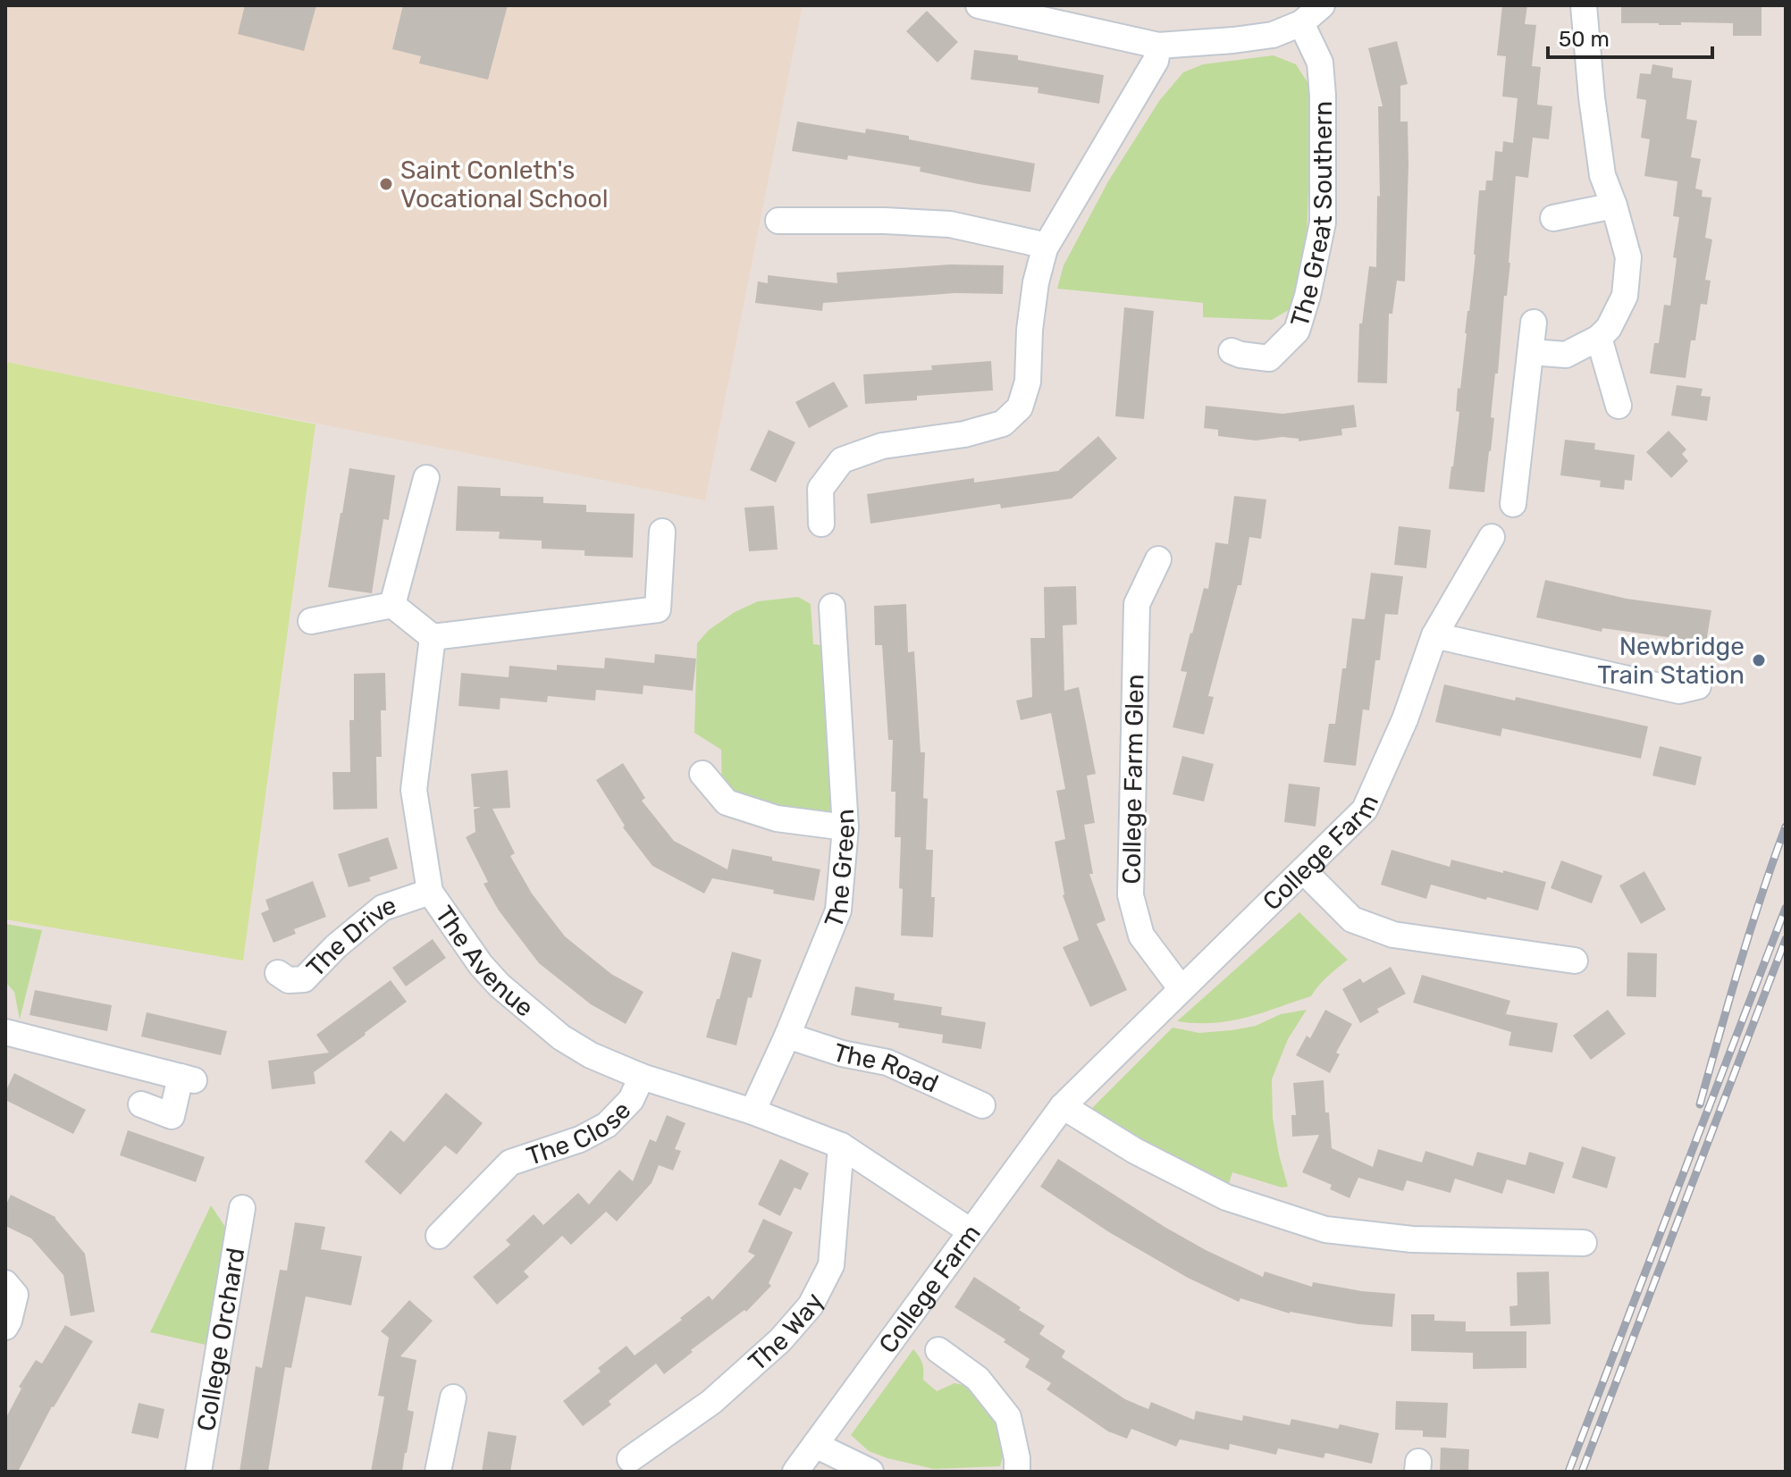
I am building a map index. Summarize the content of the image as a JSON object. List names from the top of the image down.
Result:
{
  "streets": {
    "street": [
      "The Great Southern",
      "College Farm Glen",
      "College Farm",
      "The Green",
      "The Drive",
      "The Avenue",
      "The Road",
      "The Close",
      "The Way",
      "College Orchard"
    ]
  },
  "crossings": [
    ["College Farm Glen", "College Farm"],
    ["College Farm", "The Avenue"],
    ["The Green", "The Avenue"],
    ["The Green", "The Road"],
    ["The Drive", "The Avenue"],
    ["The Avenue", "The Close"],
    ["The Avenue", "The Way"]
  ],
  "places": ["Saint Conleth's Vocational School", "Newbridge Train Station"],
  "scale_bar": "50 m"
}
